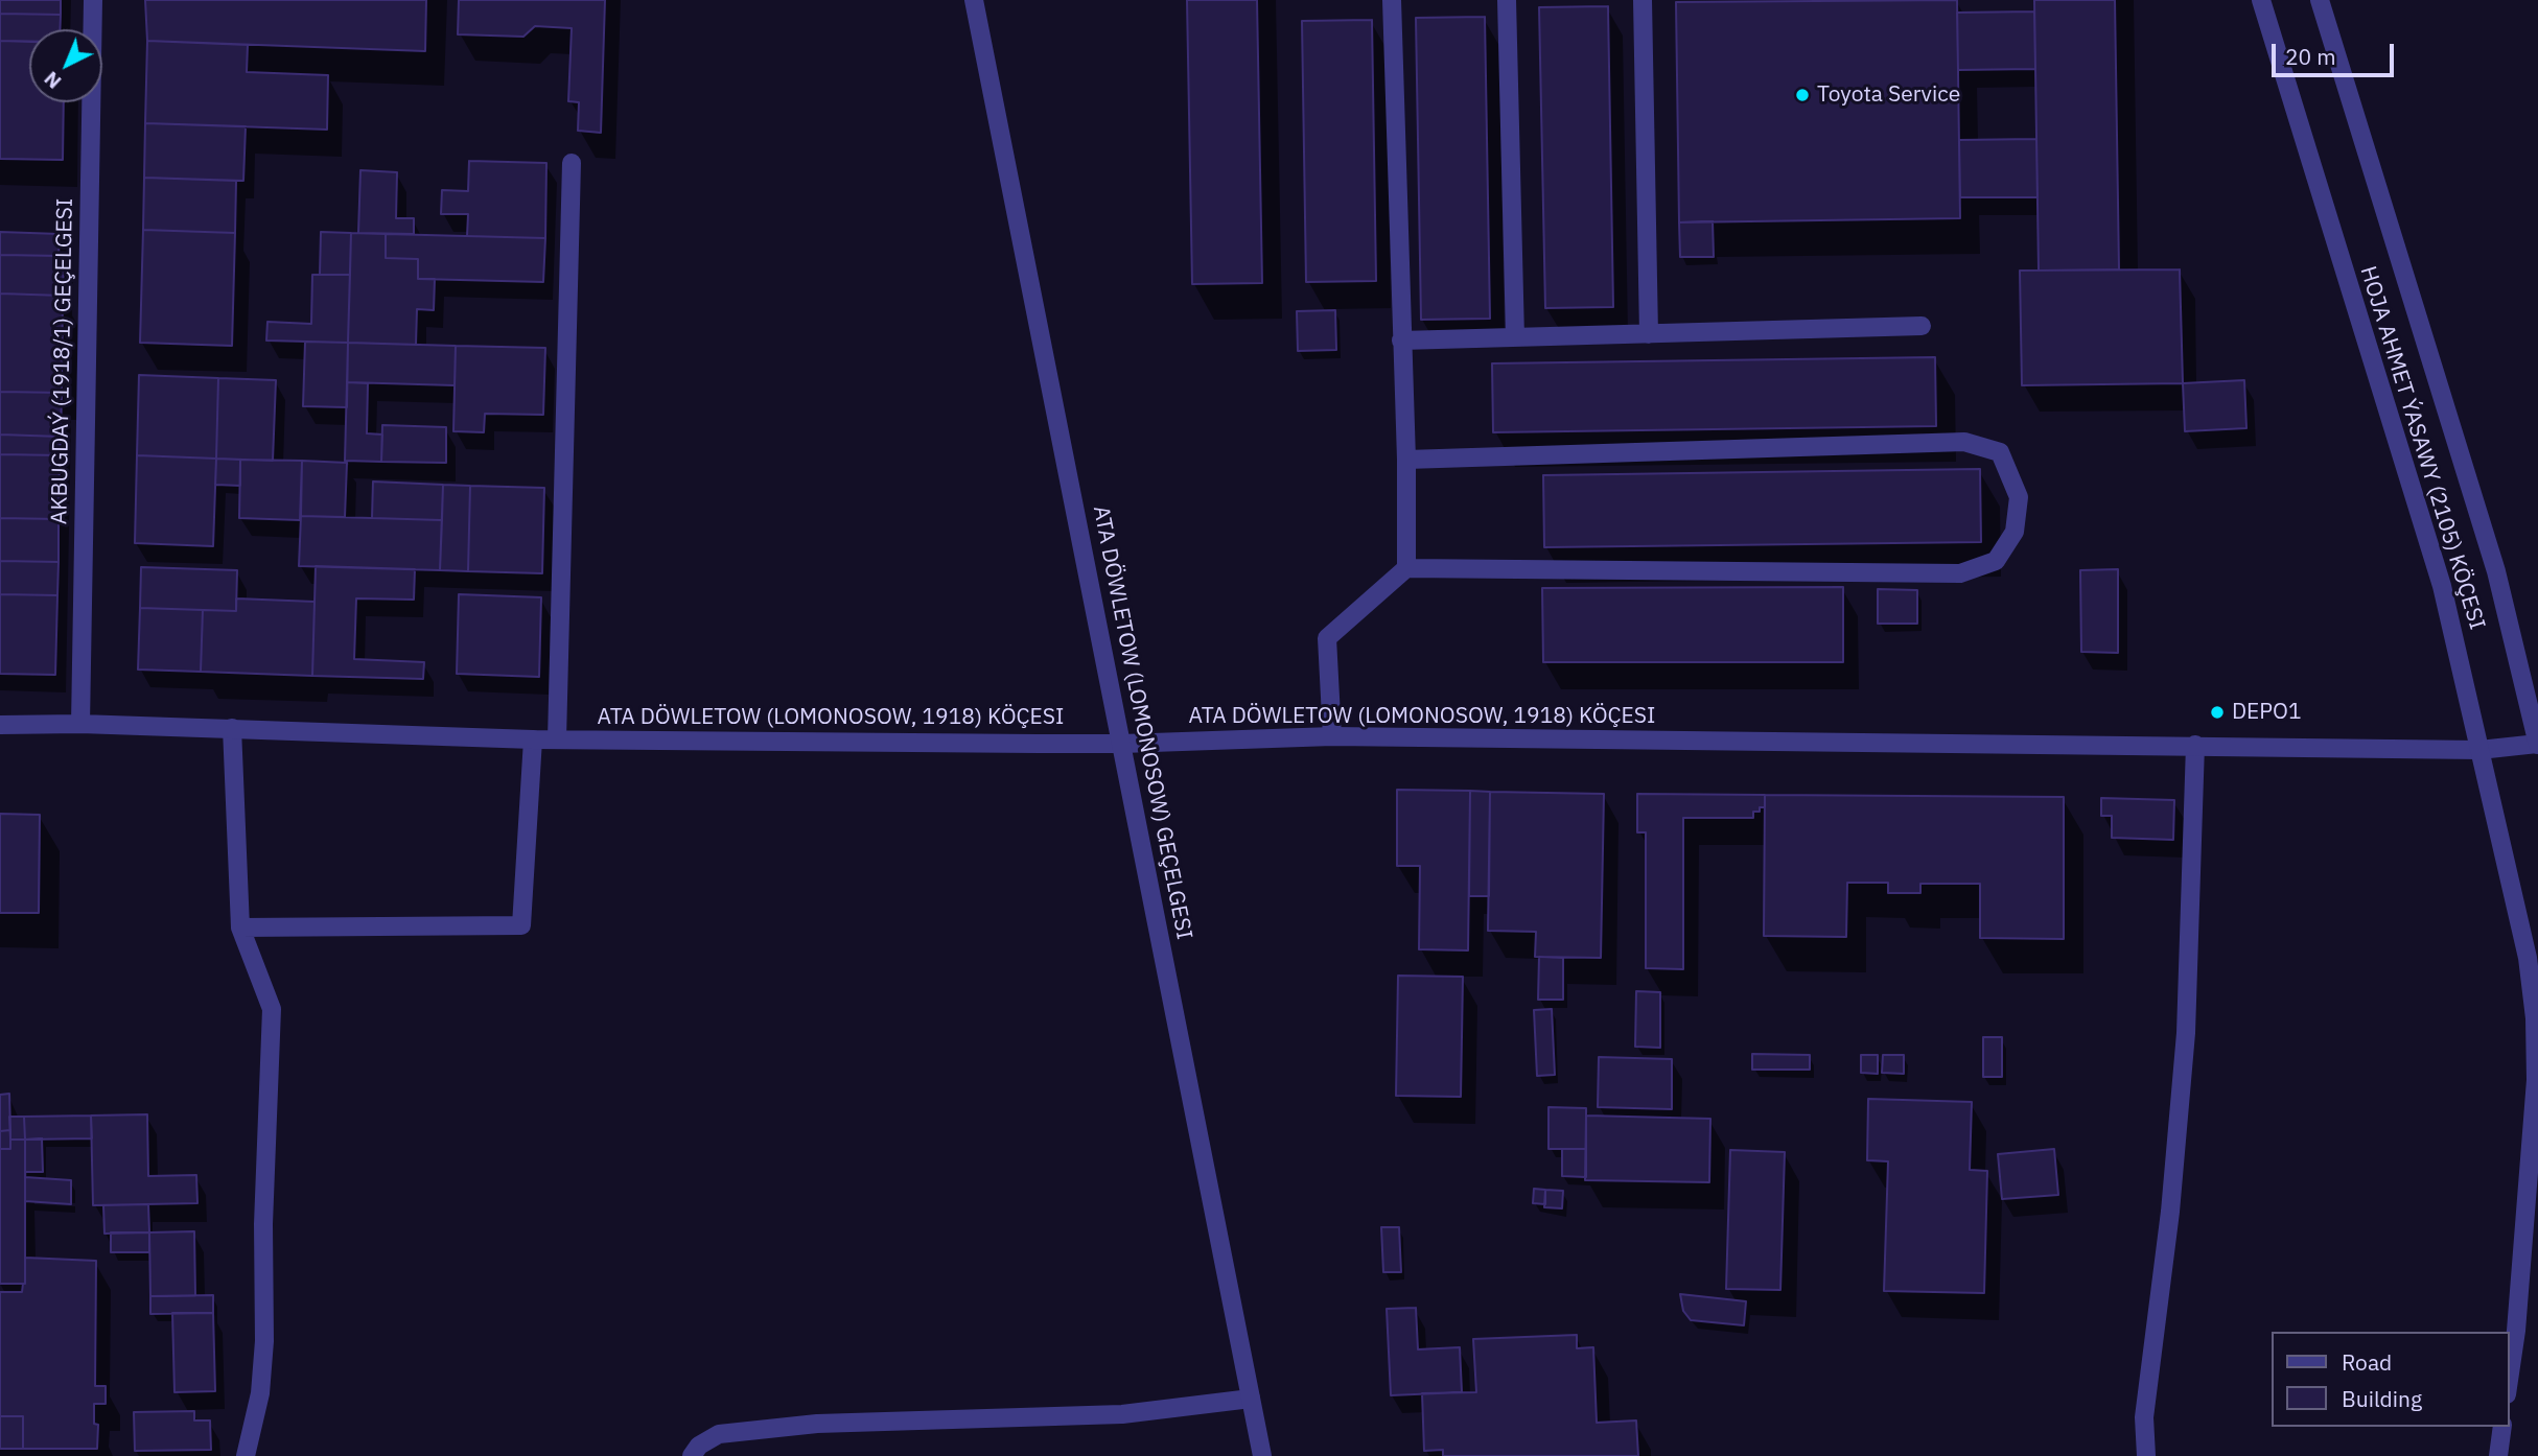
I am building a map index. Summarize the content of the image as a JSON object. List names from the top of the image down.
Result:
{
  "streets": {
    "street": [
      "AKBUGDAÝ (1918/1) GEÇELGESI",
      "HOJA AHMET ÝASAWY (2105) KÖÇESI",
      "ATA DÖWLETOW (LOMONOSOW, 1918) KÖÇESI",
      "ATA DÖWLETOW (LOMONOSOW) GEÇELGESI"
    ]
  },
  "crossings": [
    ["AKBUGDAÝ (1918/1) GEÇELGESI", "ATA DÖWLETOW (LOMONOSOW, 1918) KÖÇESI"],
    ["HOJA AHMET ÝASAWY (2105) KÖÇESI", "ATA DÖWLETOW (LOMONOSOW, 1918) KÖÇESI"],
    ["ATA DÖWLETOW (LOMONOSOW, 1918) KÖÇESI", "ATA DÖWLETOW (LOMONOSOW) GEÇELGESI"]
  ],
  "places": ["Toyota Service", "DEPO1"],
  "legend": ["Road", "Building"],
  "scale_bar": "20 m",
  "north": "bottom left"
}
